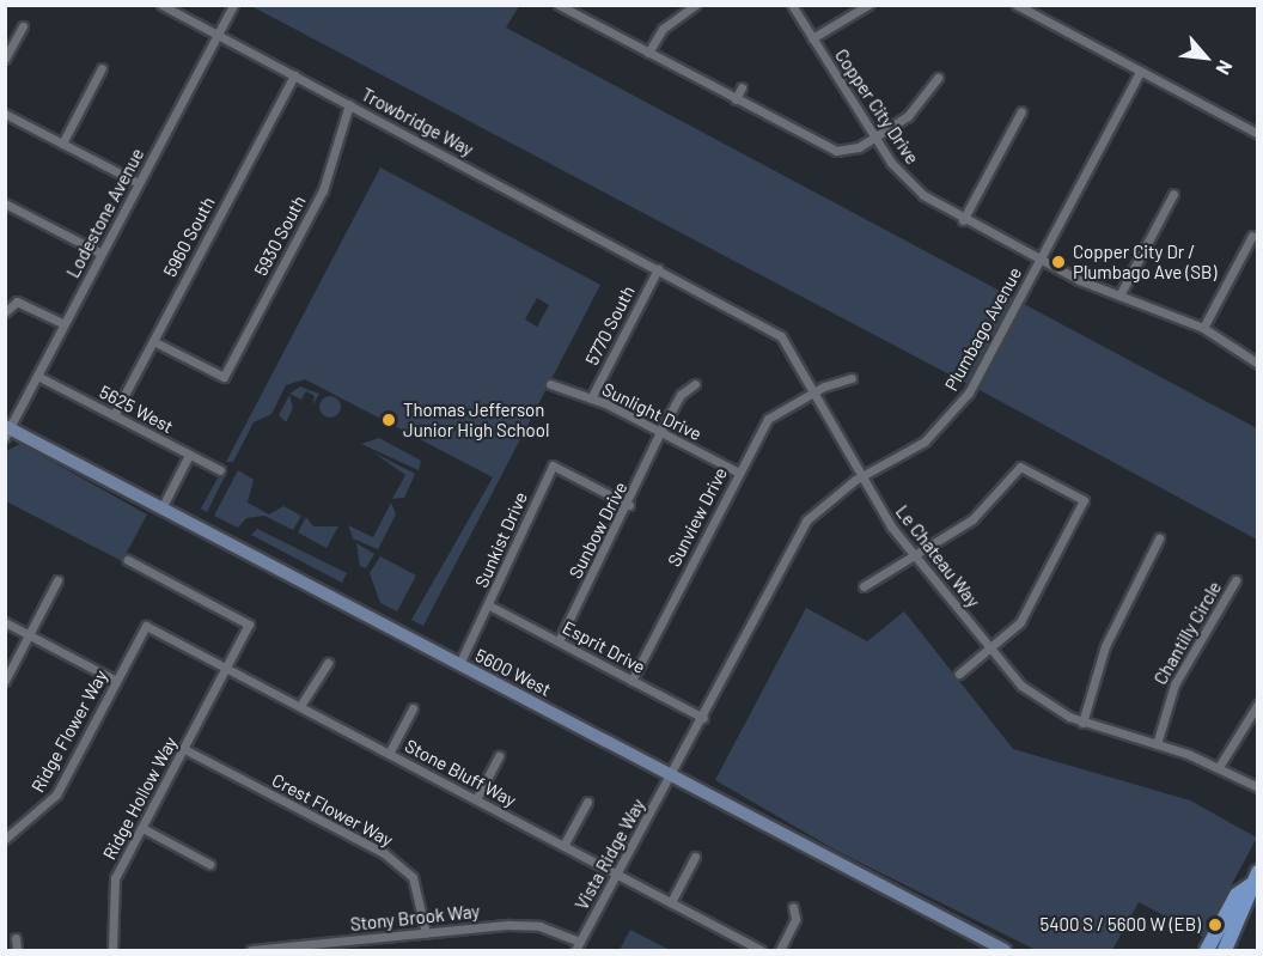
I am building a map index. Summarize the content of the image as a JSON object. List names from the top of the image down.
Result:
{
  "streets": {
    "main road": ["5600 West"],
    "street": [
      "Copper City Drive",
      "Trowbridge Way",
      "Lodestone Avenue",
      "5930 South",
      "5960 South",
      "5770 South",
      "Plumbago Avenue",
      "5625 West",
      "Sunlight Drive",
      "Sunview Drive",
      "Sunbow Drive",
      "Sunkist Drive",
      "Le Chateau Way",
      "Chantilly Circle",
      "Esprit Drive",
      "Ridge Flower Way",
      "Stone Bluff Way",
      "Ridge Hollow Way",
      "Crest Flower Way",
      "Vista Ridge Way",
      "Stony Brook Way"
    ]
  },
  "crossings": [
    ["Copper City Drive", "Plumbago Avenue"],
    ["Trowbridge Way", "Lodestone Avenue"],
    ["Trowbridge Way", "5930 South"],
    ["Trowbridge Way", "5960 South"],
    ["Trowbridge Way", "5770 South"],
    ["Trowbridge Way", "Le Chateau Way"],
    ["Lodestone Avenue", "5625 West"],
    ["Lodestone Avenue", "5600 West"],
    ["5930 South", "5960 South"],
    ["5960 South", "5625 West"],
    ["5770 South", "Sunlight Drive"],
    ["5770 South", "Le Chateau Way"],
    ["Plumbago Avenue", "Le Chateau Way"],
    ["Plumbago Avenue", "Esprit Drive"],
    ["Plumbago Avenue", "5600 West"],
    ["Plumbago Avenue", "Vista Ridge Way"],
    ["Sunlight Drive", "Sunview Drive"],
    ["Sunlight Drive", "Sunbow Drive"],
    ["Sunview Drive", "Le Chateau Way"],
    ["Sunview Drive", "Esprit Drive"],
    ["Sunbow Drive", "Sunkist Drive"],
    ["Sunbow Drive", "Esprit Drive"],
    ["Sunkist Drive", "Esprit Drive"],
    ["Sunkist Drive", "5600 West"],
    ["Le Chateau Way", "Chantilly Circle"],
    ["5600 West", "Vista Ridge Way"],
    ["Ridge Flower Way", "Stone Bluff Way"],
    ["Stone Bluff Way", "Ridge Hollow Way"],
    ["Stone Bluff Way", "Vista Ridge Way"],
    ["Ridge Hollow Way", "Crest Flower Way"],
    ["Crest Flower Way", "Stony Brook Way"],
    ["Vista Ridge Way", "Stony Brook Way"]
  ],
  "places": ["Copper City Dr / Plumbago Ave (SB)", "Thomas Jefferson Junior High School", "5400 S / 5600 W (EB)"],
  "north": "bottom right"
}
